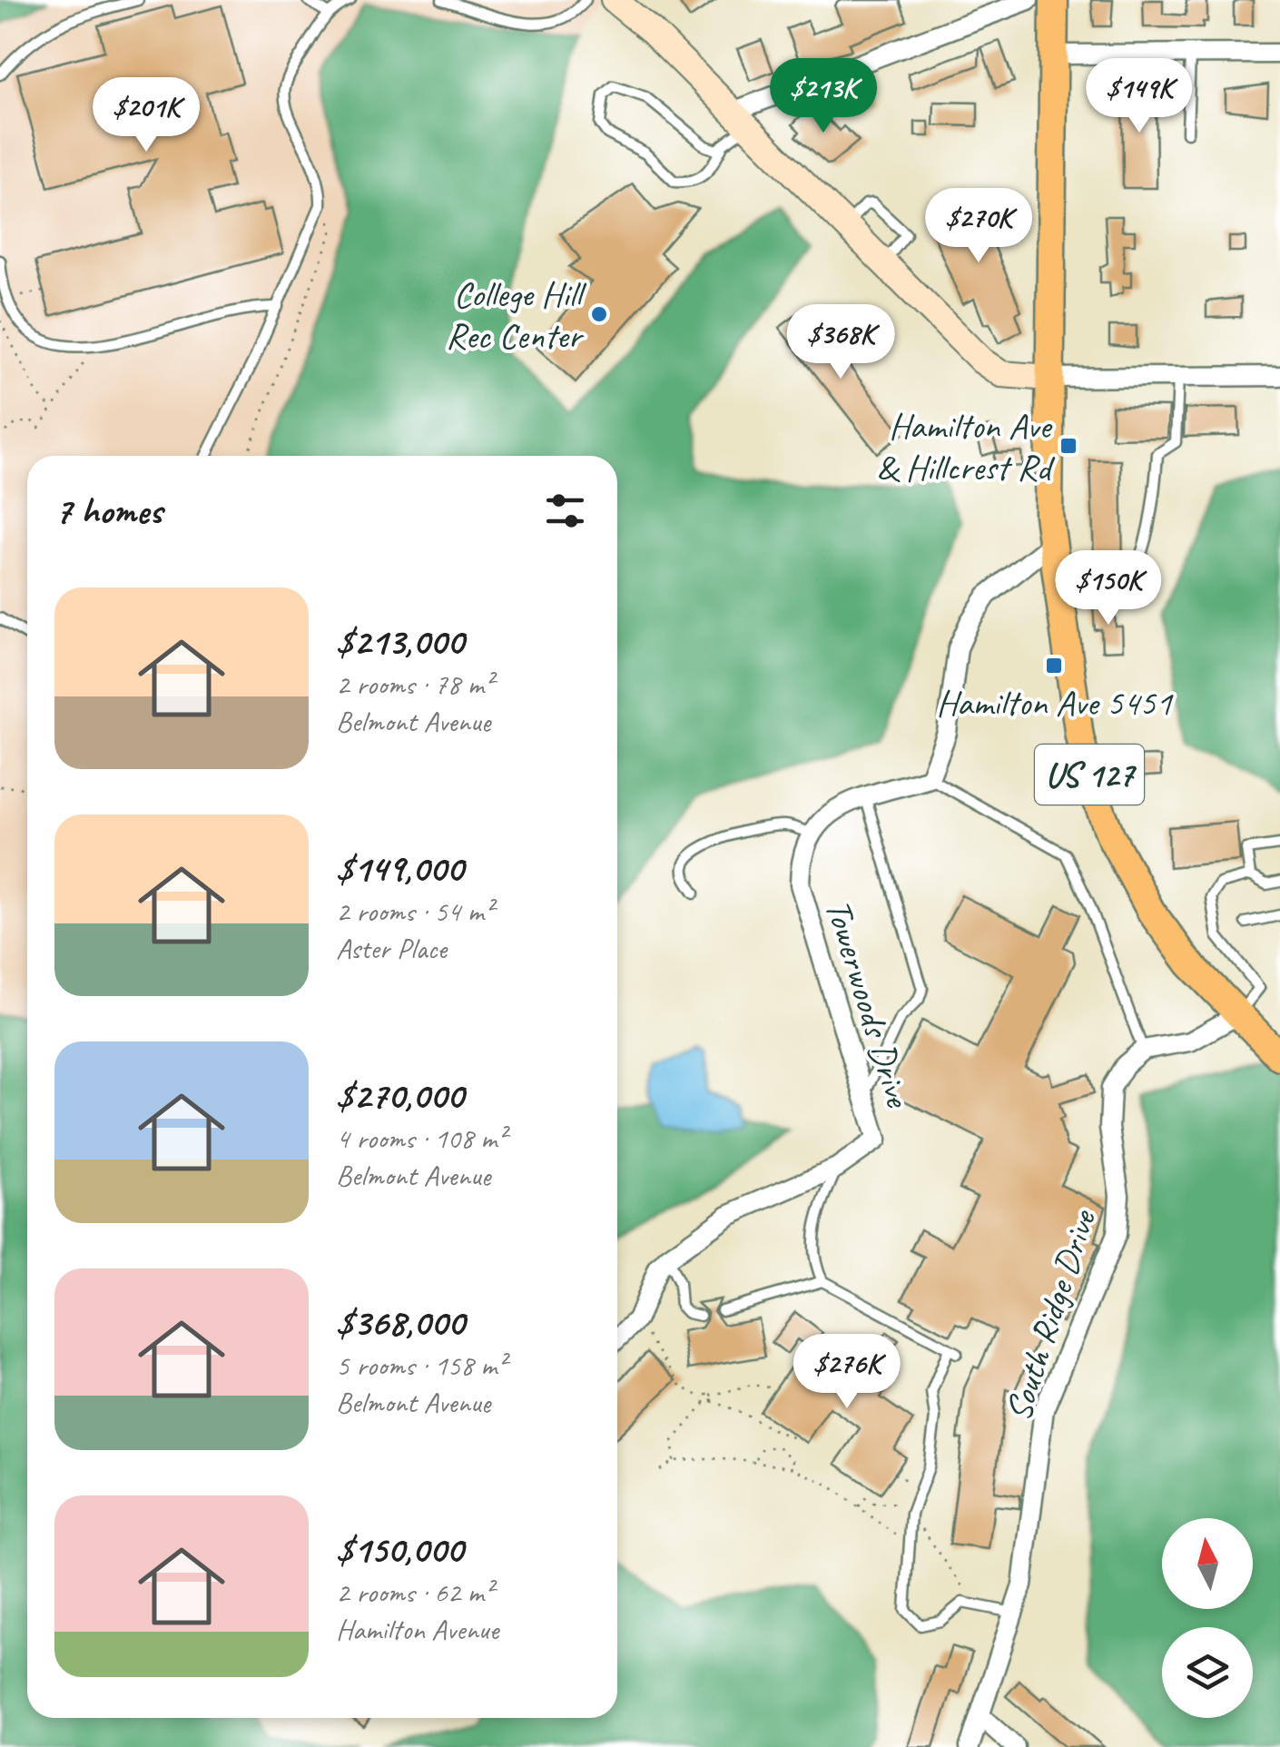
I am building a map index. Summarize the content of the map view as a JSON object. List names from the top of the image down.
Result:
{
  "streets": {
    "main road": ["US 127"],
    "street": ["Towerwoods Drive", "South Ridge Drive"]
  },
  "places": {
    "other": ["College Hill Rec Center"],
    "transit": ["Hamilton Ave & Hillcrest Rd", "Hamilton Ave 5451"]
  },
  "north": "top",
  "page": {
    "price": [
      "$213K",
      "$149K",
      "$201K",
      "$270K",
      "$368K",
      "$150K",
      "$276K"
    ],
    "heading": "7 homes",
    "list": [
      {
        "name": "$213,000",
        "note": "2 rooms · 78 m² · Belmont Avenue"
      },
      {
        "name": "$149,000",
        "note": "2 rooms · 54 m² · Aster Place"
      },
      {
        "name": "$270,000",
        "note": "4 rooms · 108 m² · Belmont Avenue"
      },
      {
        "name": "$368,000",
        "note": "5 rooms · 158 m² · Belmont Avenue"
      },
      {
        "name": "$150,000",
        "note": "2 rooms · 62 m² · Hamilton Avenue"
      }
    ]
  }
}
